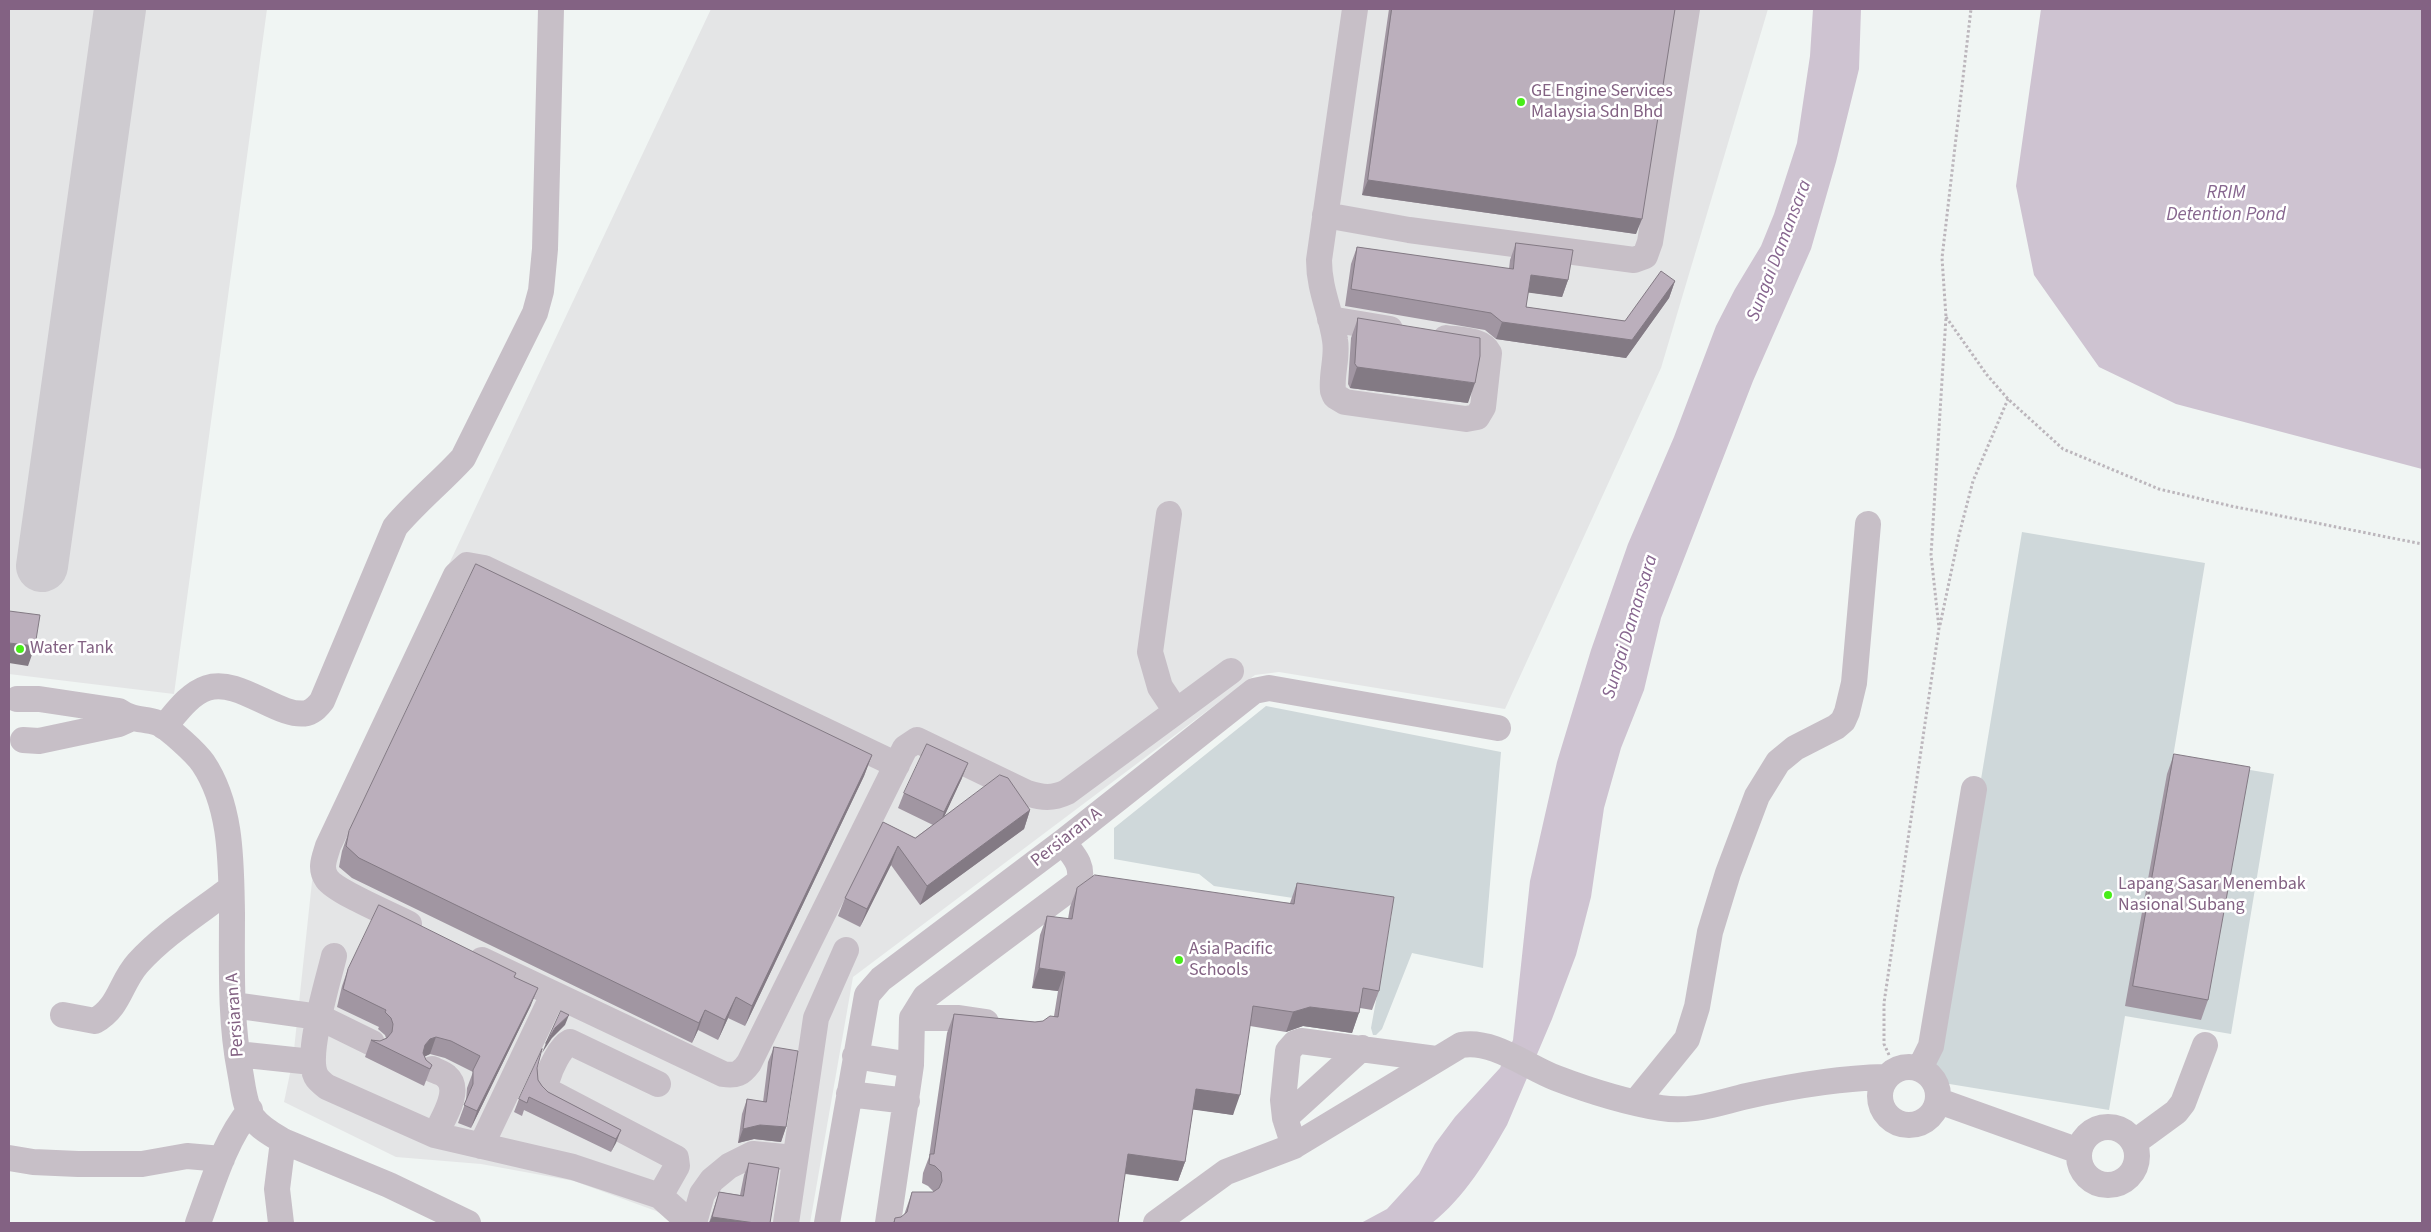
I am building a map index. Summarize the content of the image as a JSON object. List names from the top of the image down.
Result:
{
  "streets": {
    "street": ["Persiaran A"]
  },
  "water": ["RRIM Detention Pond", "Sungai Damansara"],
  "places": [
    "GE Engine Services Malaysia Sdn Bhd",
    "Water Tank",
    "Lapang Sasar Menembak Nasional Subang",
    "Asia Pacific Schools"
  ]
}
